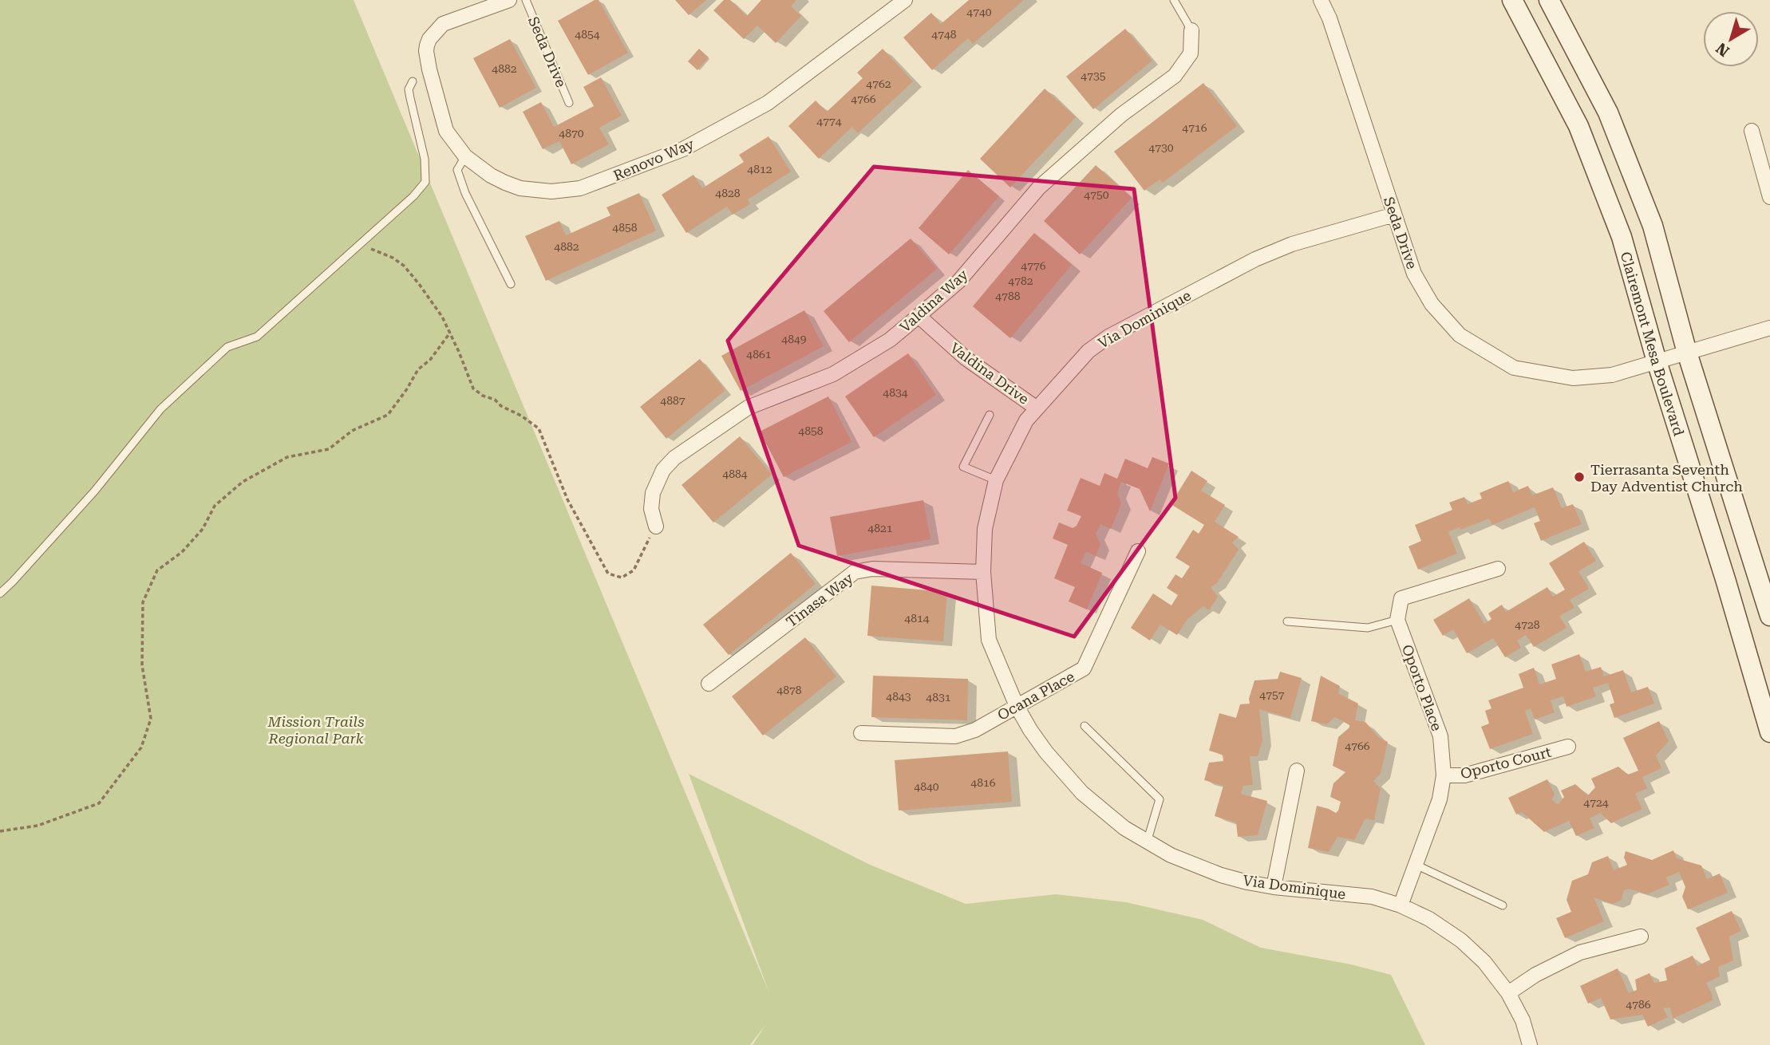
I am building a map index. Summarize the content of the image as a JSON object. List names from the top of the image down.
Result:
{
  "streets": {
    "street": [
      "Seda Drive",
      "Renovo Way",
      "Valdina Way",
      "Via Dominique",
      "Clairemont Mesa Boulevard",
      "Valdina Drive",
      "Tinasa Way",
      "Oporto Place",
      "Ocana Place",
      "Oporto Court"
    ]
  },
  "crossings": [
    ["Seda Drive", "Via Dominique"],
    ["Seda Drive", "Clairemont Mesa Boulevard"],
    ["Valdina Way", "Valdina Drive"],
    ["Via Dominique", "Valdina Drive"],
    ["Via Dominique", "Tinasa Way"],
    ["Via Dominique", "Oporto Place"],
    ["Via Dominique", "Ocana Place"],
    ["Oporto Place", "Oporto Court"]
  ],
  "parks": ["Mission Trails Regional Park"],
  "places": ["Tierrasanta Seventh Day Adventist Church"],
  "house_numbers": [
    "4740",
    "4854",
    "4748",
    "4882",
    "4735",
    "4762",
    "4766",
    "4774",
    "4716",
    "4870",
    "4730",
    "4812",
    "4828",
    "4750",
    "4858",
    "4882",
    "4776",
    "4782",
    "4788",
    "4849",
    "4861",
    "4834",
    "4887",
    "4858",
    "4884",
    "4821",
    "4814",
    "4728",
    "4878",
    "4757",
    "4843",
    "4831",
    "4766",
    "4816",
    "4840",
    "4724",
    "4786"
  ],
  "north": "bottom left"
}
